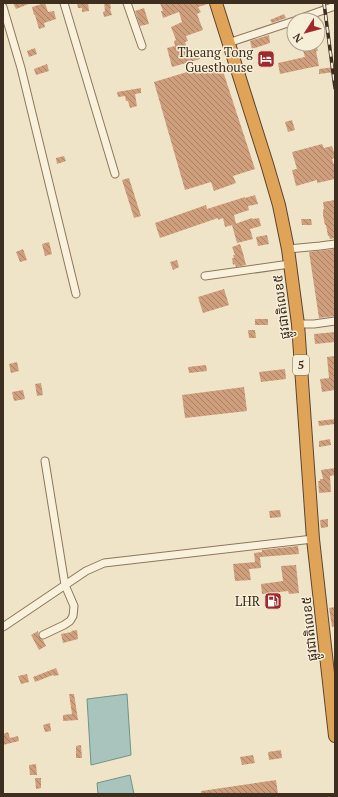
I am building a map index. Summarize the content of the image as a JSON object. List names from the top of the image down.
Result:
{
  "streets": {
    "highway": ["ផ្លូវជាតិលេខ៥", "5"]
  },
  "places": {
    "hotel": ["Theang Tong Guesthouse"],
    "fuel station": ["LHR"]
  },
  "north": "bottom left"
}
